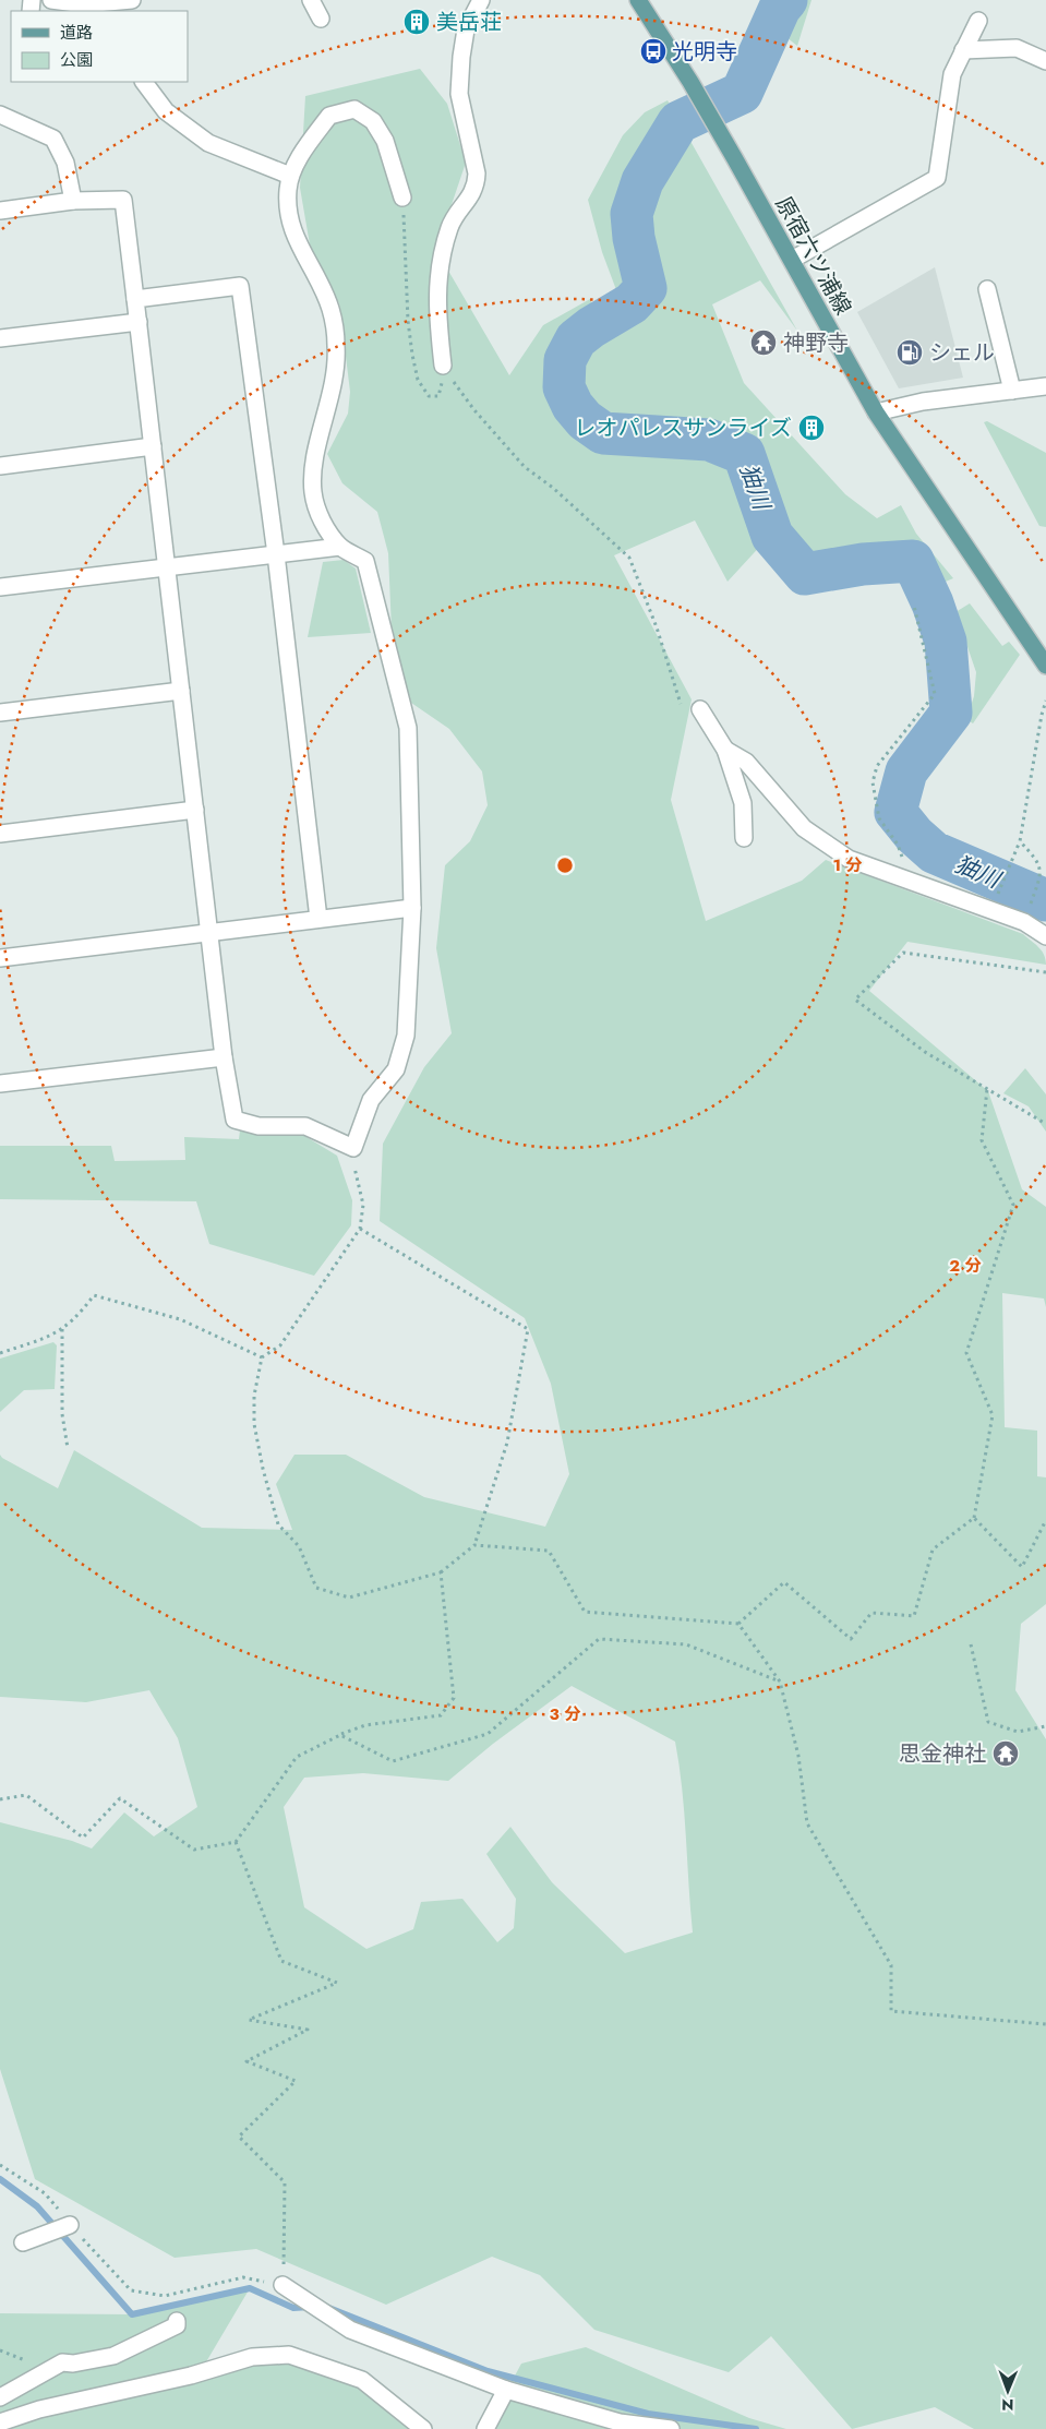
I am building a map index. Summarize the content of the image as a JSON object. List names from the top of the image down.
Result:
{
  "streets": {
    "main road": ["原宿六ツ浦線"]
  },
  "water": ["㹨川"],
  "places": {
    "building": ["美岳荘", "レオパレスサンライズ"],
    "bus stop": ["光明寺"],
    "temple": ["神野寺", "思金神社"],
    "fuel station": ["シェル"]
  },
  "legend": ["道路", "公園"],
  "north": "bottom",
  "rings": ["1 分", "2 分", "3 分"]
}
